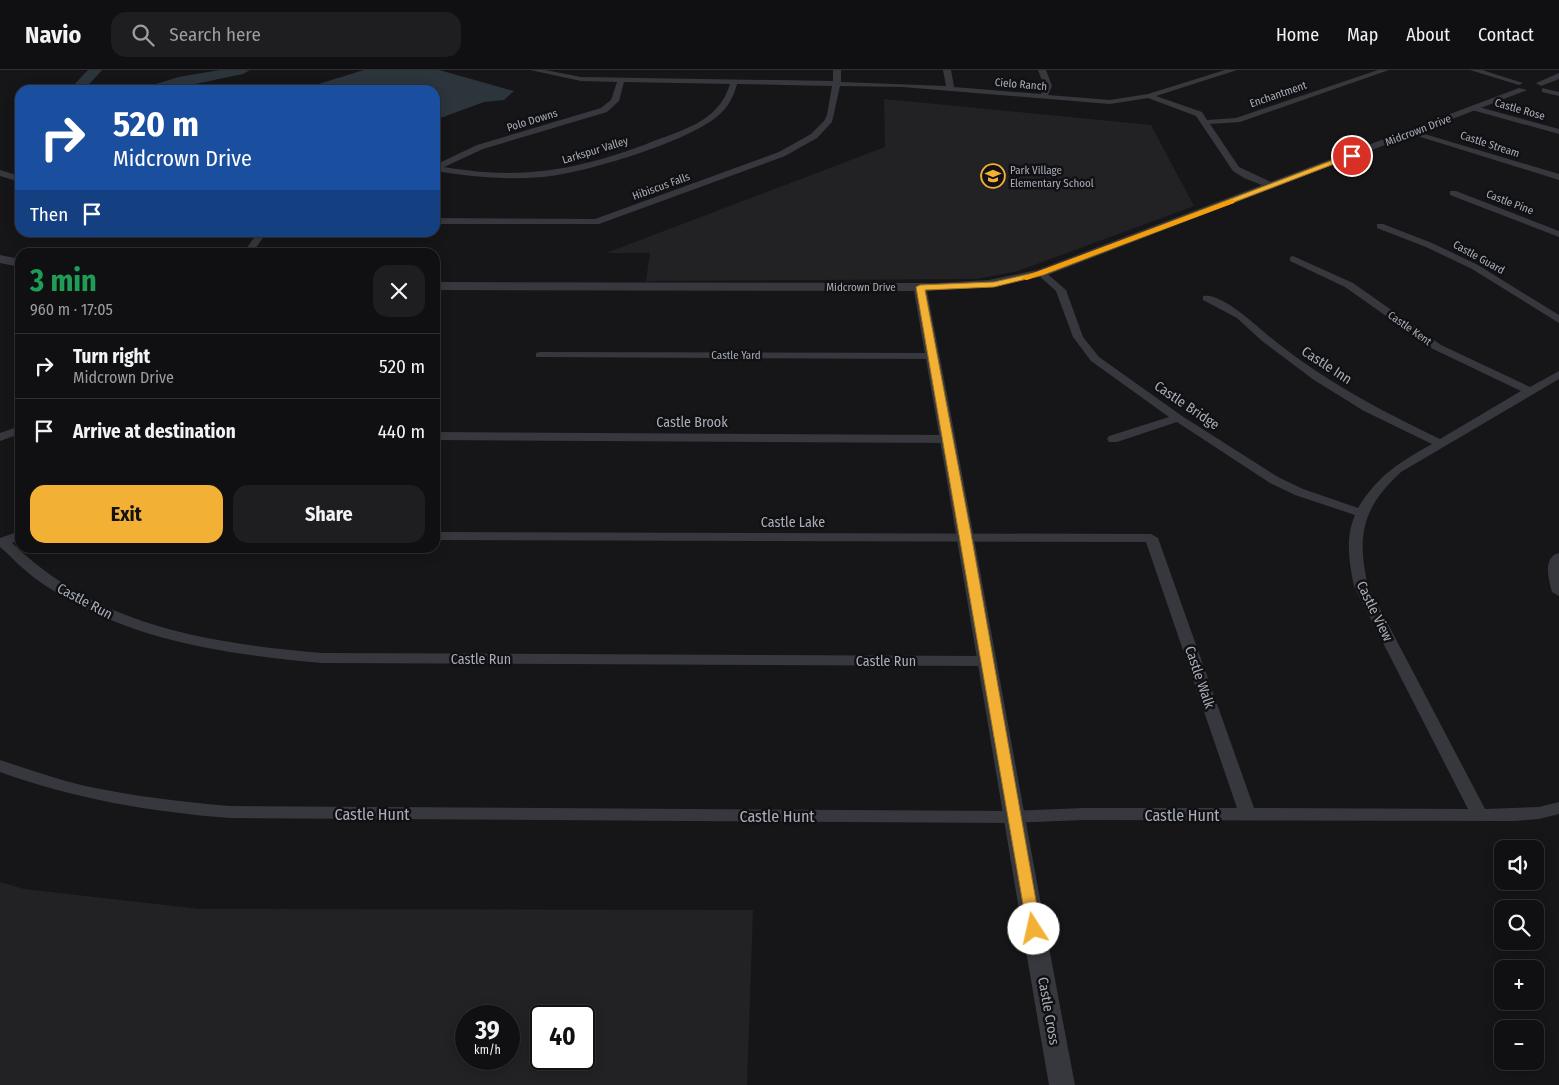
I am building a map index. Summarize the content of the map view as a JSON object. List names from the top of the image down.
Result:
{
  "streets": {
    "street": [
      "Cielo Ranch",
      "Enchantment",
      "Castle Rose",
      "Polo Downs",
      "Midcrown Drive",
      "Castle Stream",
      "Larkspur Valley",
      "Hibiscus Falls",
      "Castle Pine",
      "Castle Guard",
      "Castle Kent",
      "Castle Yard",
      "Castle Inn",
      "Castle Bridge",
      "Castle Brook",
      "Castle Lake",
      "Castle Run",
      "Castle View",
      "Castle Walk",
      "Castle Hunt",
      "Castle Cross"
    ]
  },
  "crossings": [
    ["Cielo Ranch", "Polo Downs"],
    ["Cielo Ranch", "Larkspur Valley"],
    ["Cielo Ranch", "Hibiscus Falls"],
    ["Castle Rose", "Midcrown Drive"],
    ["Midcrown Drive", "Castle Stream"],
    ["Midcrown Drive", "Castle Bridge"],
    ["Midcrown Drive", "Castle Cross"],
    ["Castle Kent", "Castle View"],
    ["Castle Yard", "Castle Cross"],
    ["Castle Inn", "Castle View"],
    ["Castle Bridge", "Castle View"],
    ["Castle Brook", "Castle Cross"],
    ["Castle Lake", "Castle Walk"],
    ["Castle Lake", "Castle Cross"],
    ["Castle Run", "Castle Cross"],
    ["Castle View", "Castle Hunt"],
    ["Castle Walk", "Castle Hunt"],
    ["Castle Hunt", "Castle Cross"]
  ],
  "places": {
    "school or university": ["Park Village Elementary School"]
  },
  "page": {
    "header": "Navio",
    "search": "Search here",
    "nav": [
      "Home",
      "Map",
      "About",
      "Contact"
    ],
    "turn": ["520 m", "Midcrown Drive"],
    "then": "Then",
    "heading": ["3 min", "960 m · 17:05"],
    "list": [
      {
        "name": "Turn right",
        "note": "Midcrown Drive",
        "value": "520 m"
      },
      {
        "name": "Arrive at destination",
        "value": "440 m"
      }
    ],
    "buttons": ["Exit", "Share"],
    "map_buttons": ["+", "−"],
    "speed": "39 km/h",
    "limit": "40"
  }
}
